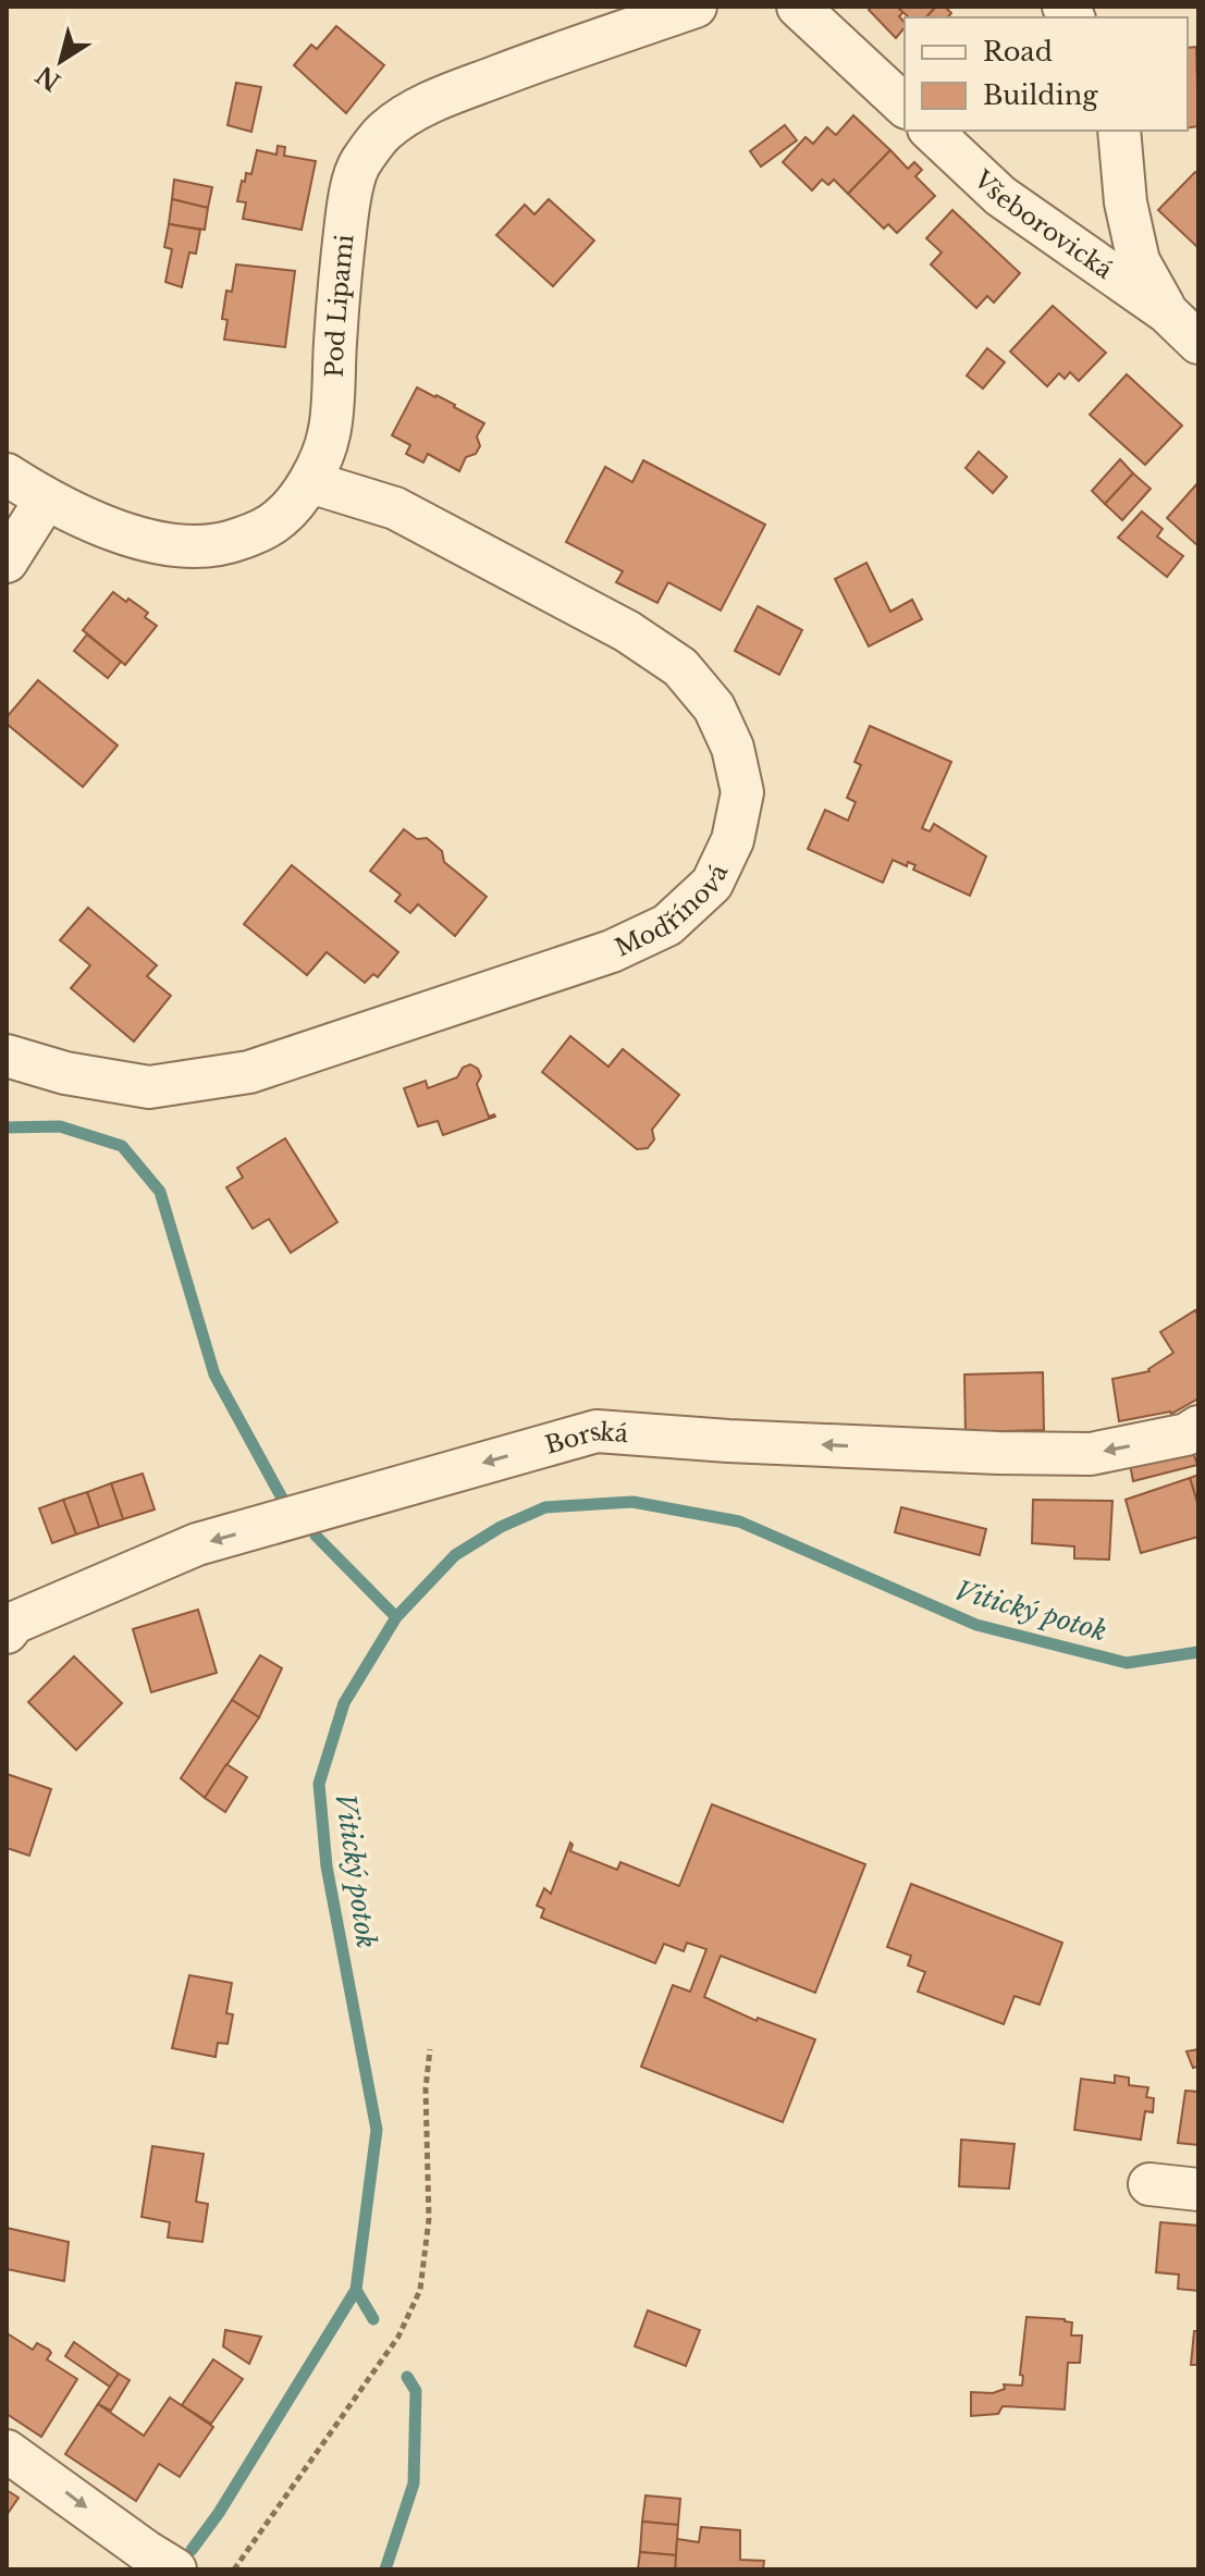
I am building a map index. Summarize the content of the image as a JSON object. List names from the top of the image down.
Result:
{
  "streets": {
    "street": [
      "Všeborovická",
      "Pod Lipami",
      "Modřínová",
      "Borská"
    ]
  },
  "crossings": [
    ["Pod Lipami", "Modřínová"]
  ],
  "one_way": ["Borská"],
  "water": ["Vitický potok"],
  "legend": ["Road", "Building"],
  "north": "bottom left"
}
